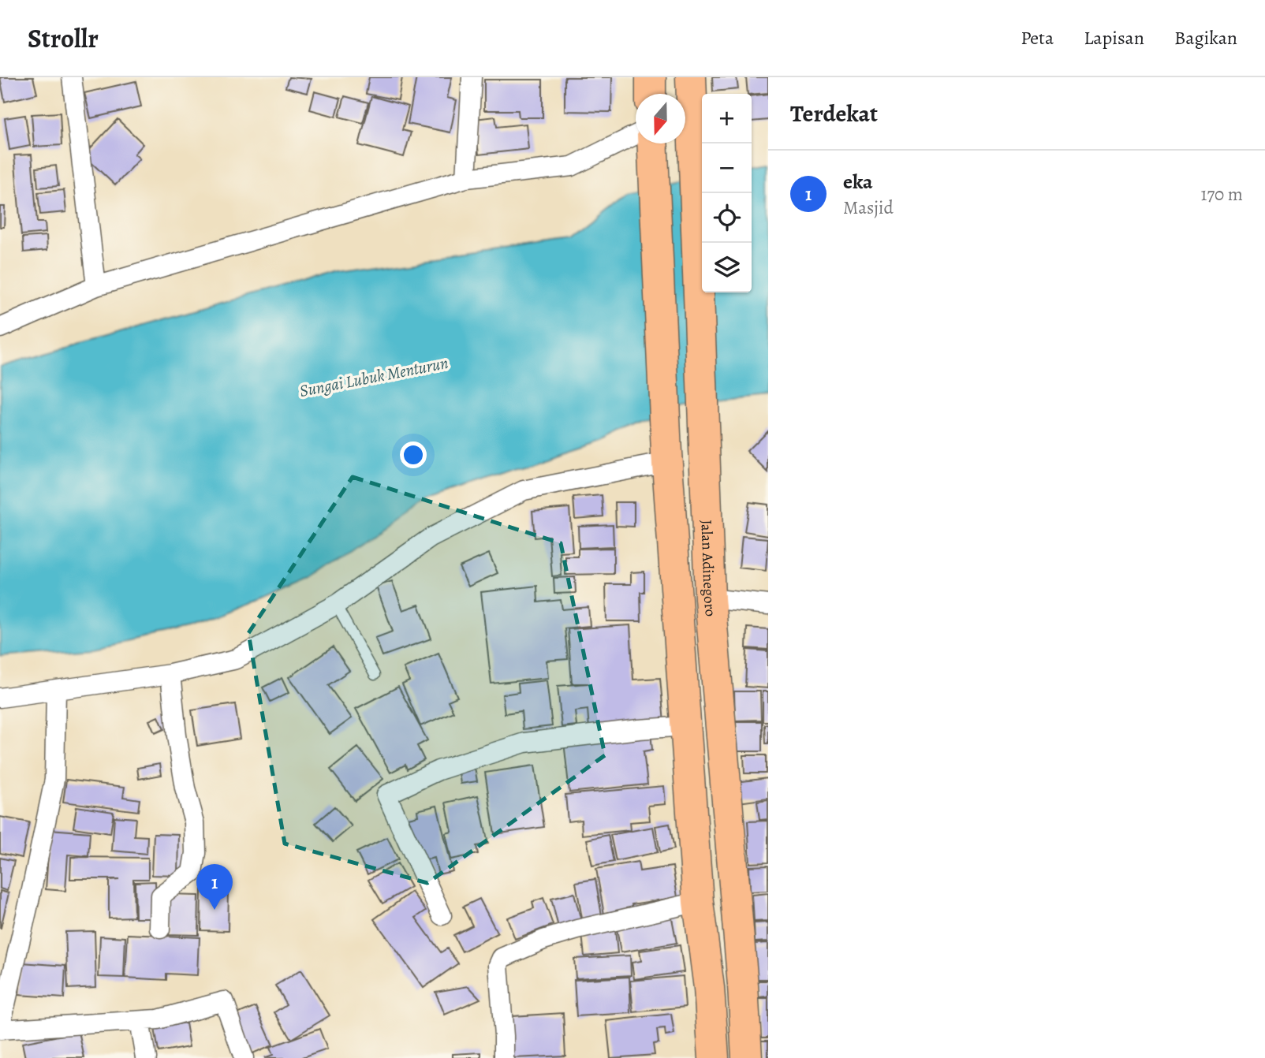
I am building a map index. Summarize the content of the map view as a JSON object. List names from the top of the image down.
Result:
{
  "streets": {
    "highway": ["Jalan Adinegoro"]
  },
  "water": ["Sungai Lubuk Menturun"],
  "north": "bottom",
  "page": {
    "header": "Strollr",
    "nav": ["Peta", "Lapisan", "Bagikan"],
    "heading": "Terdekat",
    "map_buttons": ["+", "−"],
    "list": [
      {
        "mark": "1",
        "name": "eka",
        "note": "Masjid",
        "value": "170 m"
      }
    ],
    "pins": "1"
  }
}
